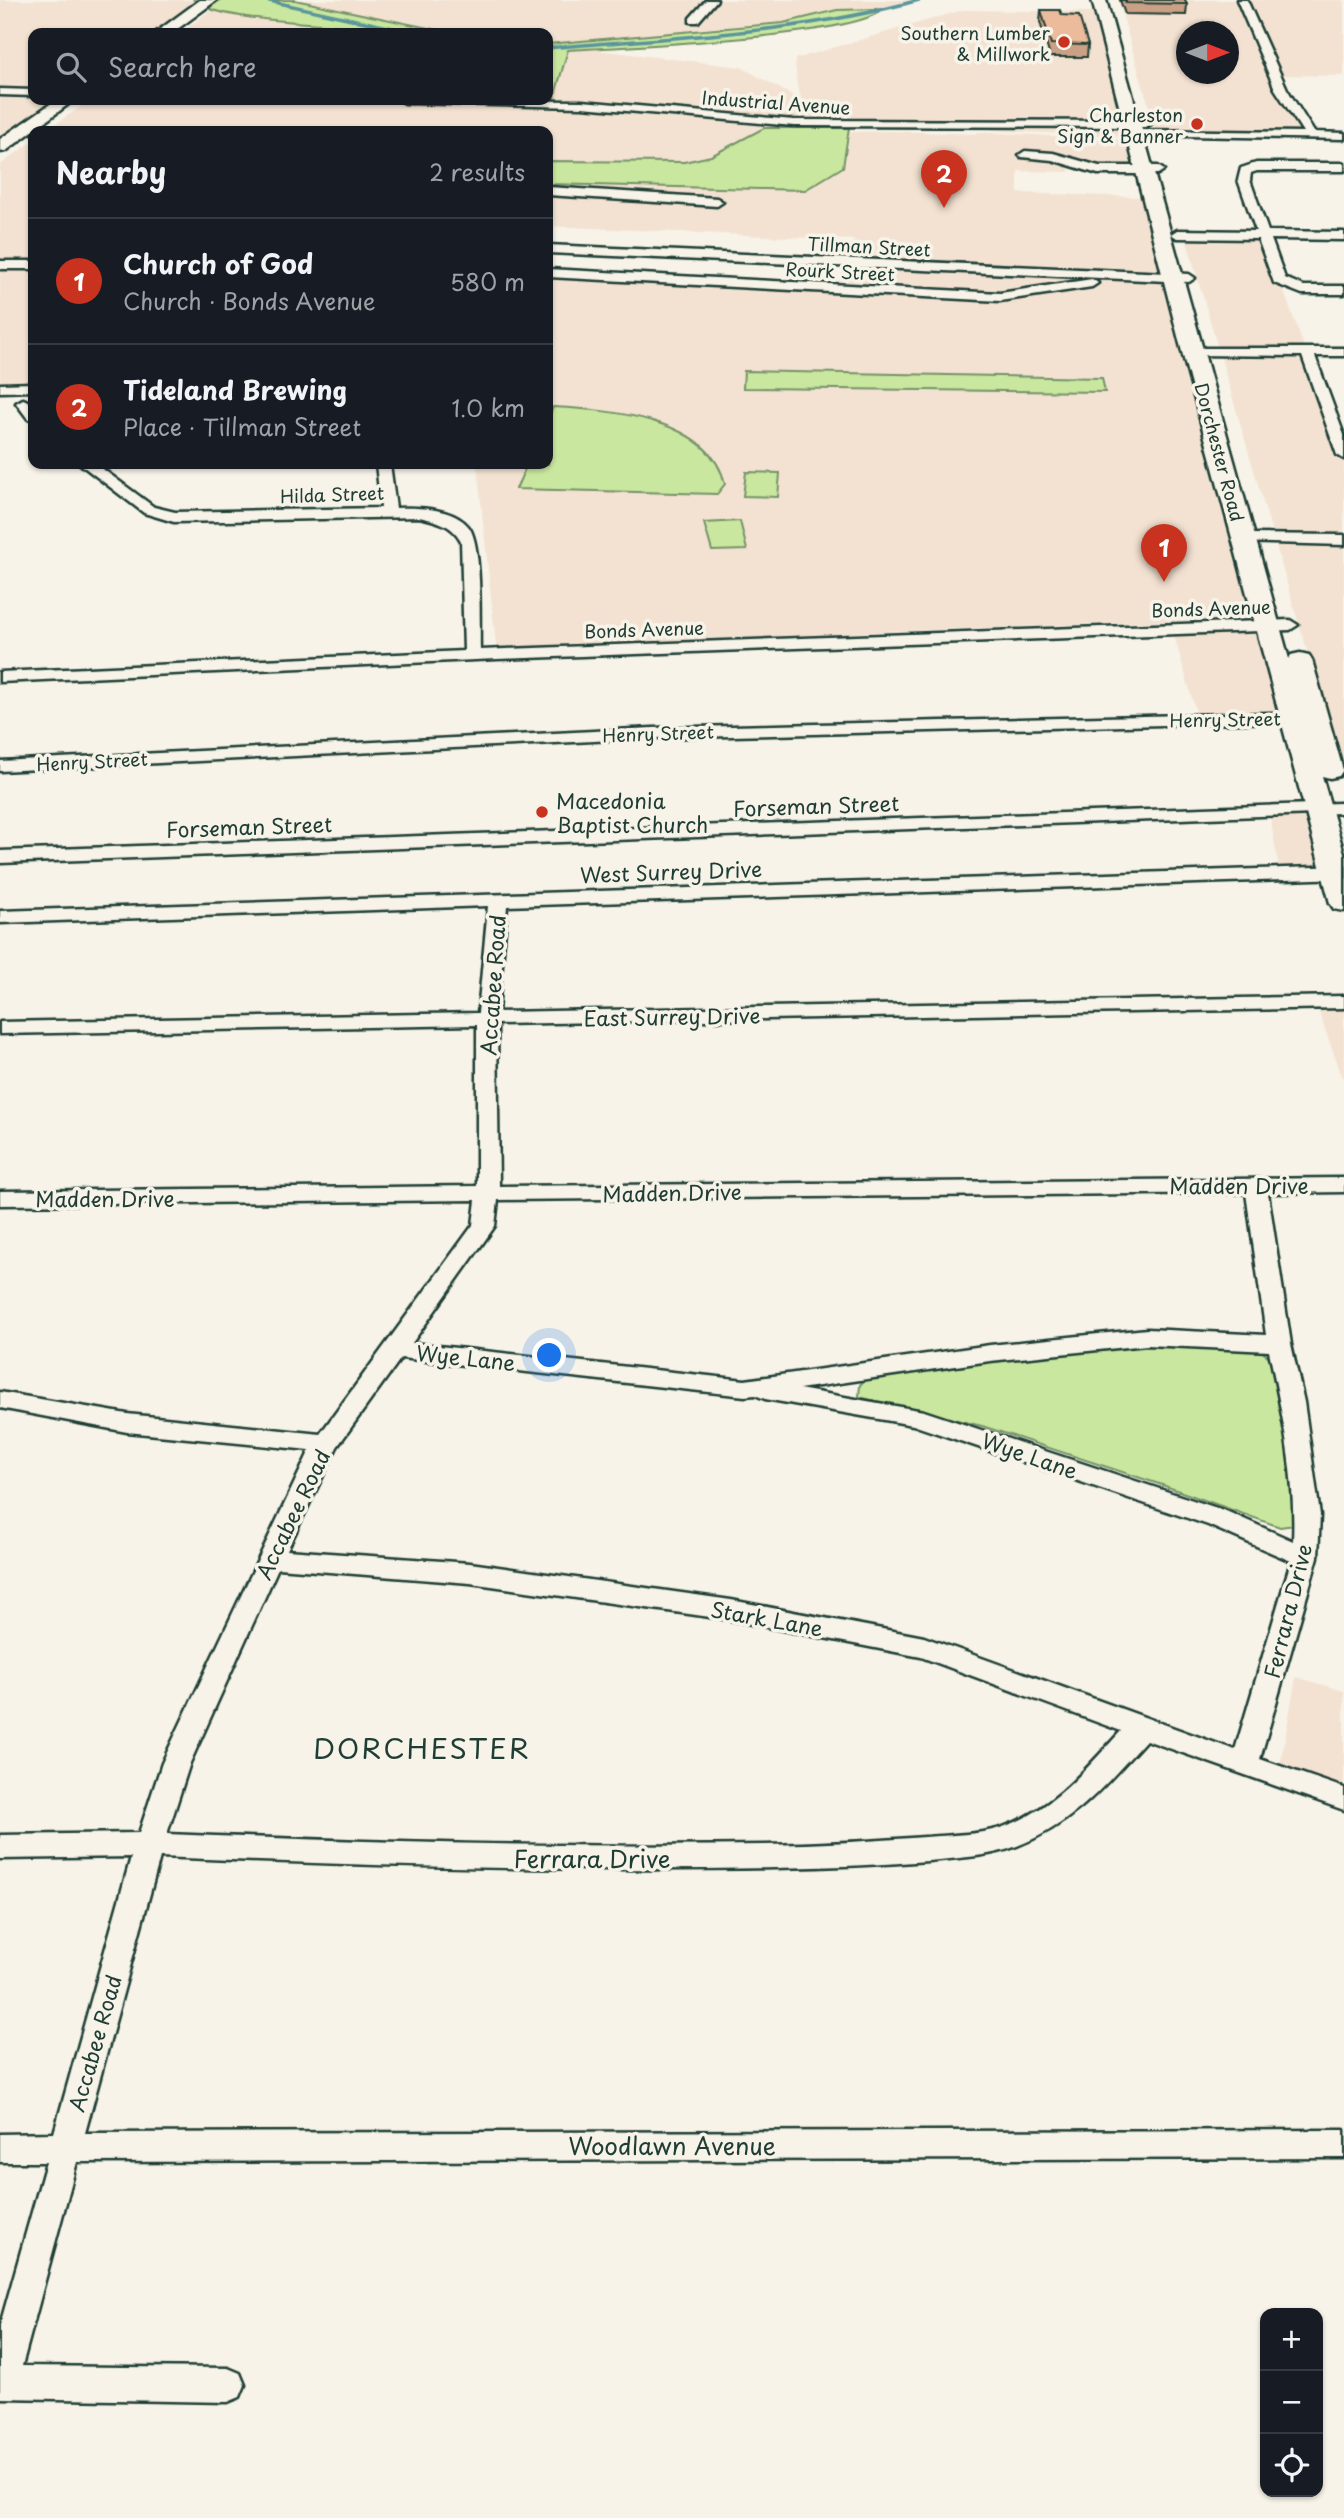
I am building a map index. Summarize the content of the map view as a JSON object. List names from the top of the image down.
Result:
{
  "streets": {
    "main road": ["Dorchester Road"],
    "street": [
      "Industrial Avenue",
      "Tillman Street",
      "Rourk Street",
      "Hilda Street",
      "Bonds Avenue",
      "Henry Street",
      "Forseman Street",
      "West Surrey Drive",
      "Accabee Road",
      "East Surrey Drive",
      "Madden Drive",
      "Wye Lane",
      "Ferrara Drive",
      "Stark Lane",
      "Woodlawn Avenue"
    ]
  },
  "crossings": [
    ["Industrial Avenue", "Dorchester Road"],
    ["Tillman Street", "Rourk Street"],
    ["Tillman Street", "Dorchester Road"],
    ["Dorchester Road", "Bonds Avenue"],
    ["Dorchester Road", "Henry Street"],
    ["Dorchester Road", "Forseman Street"],
    ["Dorchester Road", "West Surrey Drive"],
    ["Hilda Street", "Bonds Avenue"],
    ["West Surrey Drive", "Accabee Road"],
    ["Accabee Road", "East Surrey Drive"],
    ["Accabee Road", "Madden Drive"],
    ["Accabee Road", "Wye Lane"],
    ["Accabee Road", "Ferrara Drive"],
    ["Accabee Road", "Stark Lane"],
    ["Accabee Road", "Woodlawn Avenue"],
    ["Madden Drive", "Ferrara Drive"],
    ["Wye Lane", "Ferrara Drive"],
    ["Ferrara Drive", "Stark Lane"]
  ],
  "districts": ["DORCHESTER"],
  "places": ["Southern Lumber & Millwork", "Charleston Sign & Banner", "Macedonia Baptist Church"],
  "north": "right",
  "page": {
    "search": "Search here",
    "heading": ["Nearby", "2 results"],
    "pins": ["2", "1"],
    "list": [
      {
        "mark": "1",
        "name": "Church of God",
        "note": "Church · Bonds Avenue",
        "value": "580 m"
      },
      {
        "mark": "2",
        "name": "Tideland Brewing",
        "note": "Place · Tillman Street",
        "value": "1.0 km"
      }
    ],
    "map_buttons": ["+", "−"]
  }
}
